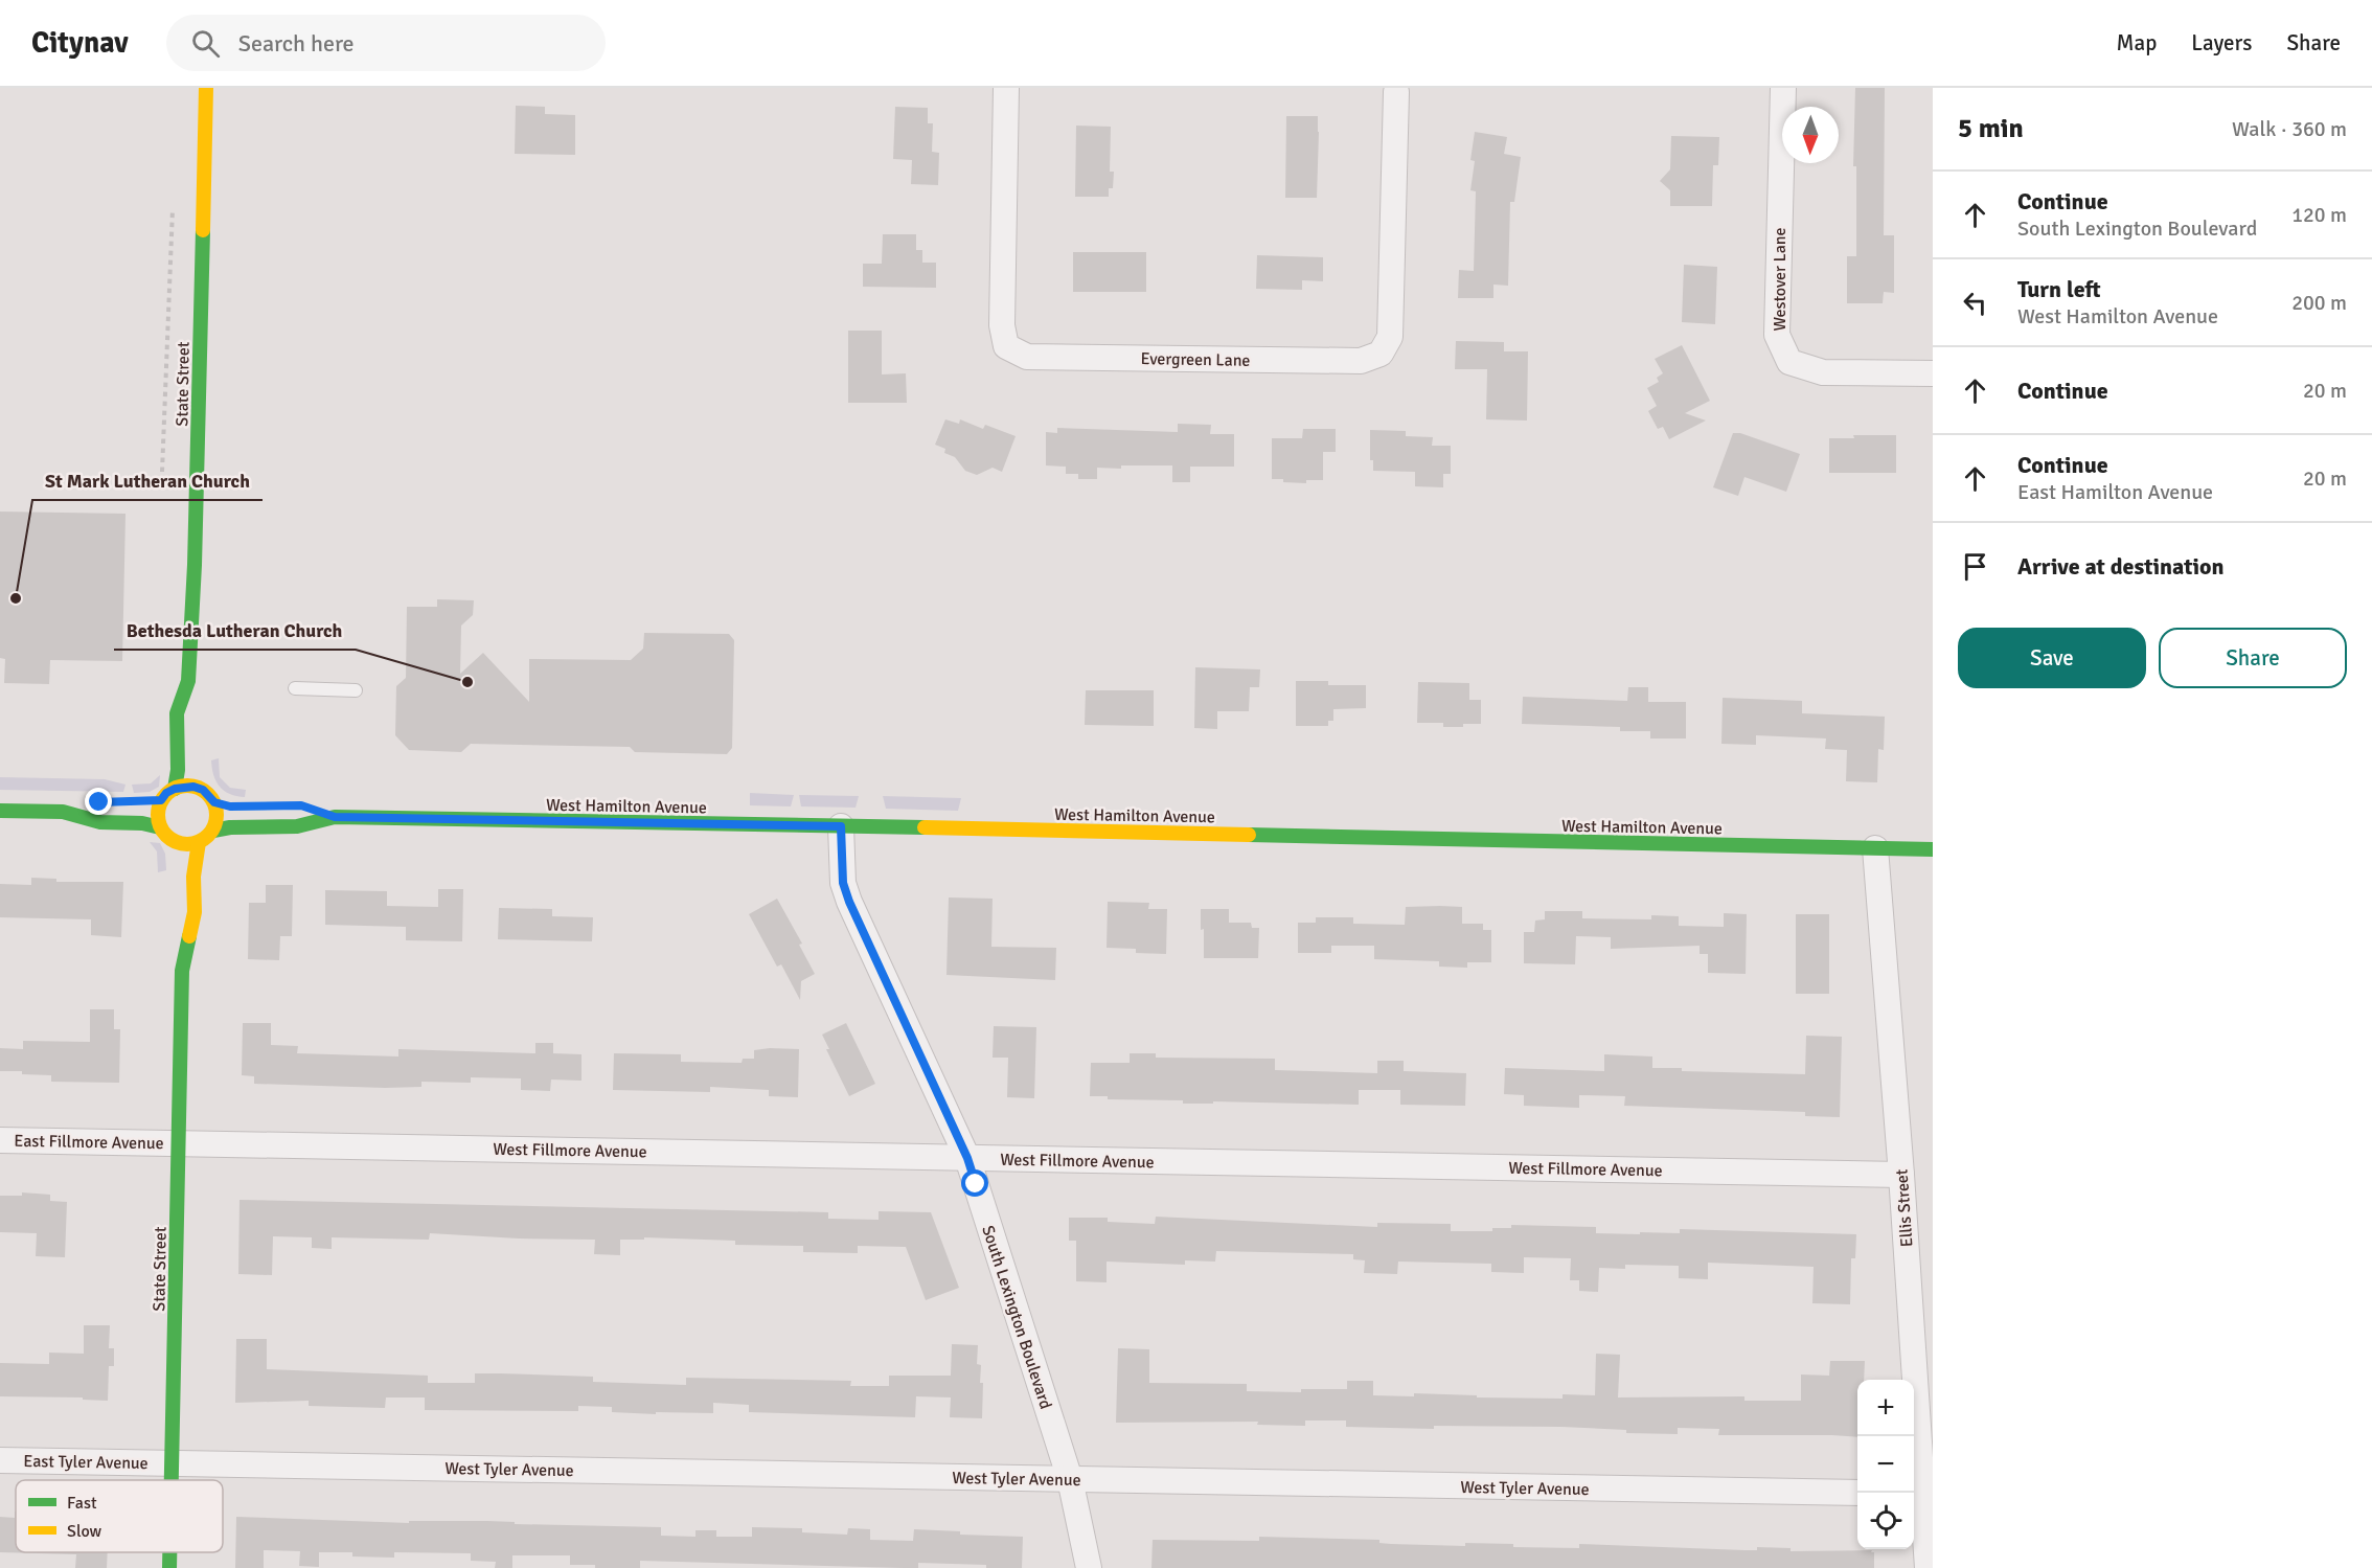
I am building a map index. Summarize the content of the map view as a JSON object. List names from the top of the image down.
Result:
{
  "streets": {
    "street": [
      "Westover Lane",
      "Evergreen Lane",
      "State Street",
      "West Hamilton Avenue",
      "East Fillmore Avenue",
      "West Fillmore Avenue",
      "Ellis Street",
      "South Lexington Boulevard",
      "East Tyler Avenue",
      "West Tyler Avenue"
    ]
  },
  "crossings": [
    ["State Street", "West Hamilton Avenue"],
    ["State Street", "East Fillmore Avenue"],
    ["State Street", "West Fillmore Avenue"],
    ["State Street", "East Tyler Avenue"],
    ["State Street", "West Tyler Avenue"],
    ["West Hamilton Avenue", "Ellis Street"],
    ["West Hamilton Avenue", "South Lexington Boulevard"],
    ["East Fillmore Avenue", "West Fillmore Avenue"],
    ["West Fillmore Avenue", "Ellis Street"],
    ["West Fillmore Avenue", "South Lexington Boulevard"],
    ["South Lexington Boulevard", "West Tyler Avenue"],
    ["East Tyler Avenue", "West Tyler Avenue"]
  ],
  "places": ["St Mark Lutheran Church", "Bethesda Lutheran Church"],
  "legend": ["Fast", "Slow"],
  "north": "bottom",
  "page": {
    "header": "Citynav",
    "search": "Search here",
    "nav": ["Map", "Layers", "Share"],
    "heading": ["5 min", "Walk · 360 m"],
    "list": [
      ["Continue", "South Lexington Boulevard", "120 m"],
      ["Turn left", "West Hamilton Avenue", "200 m"],
      ["Continue", "20 m"],
      ["Continue", "East Hamilton Avenue", "20 m"],
      "Arrive at destination"
    ],
    "buttons": ["Save", "Share"],
    "map_buttons": ["+", "−"]
  }
}
